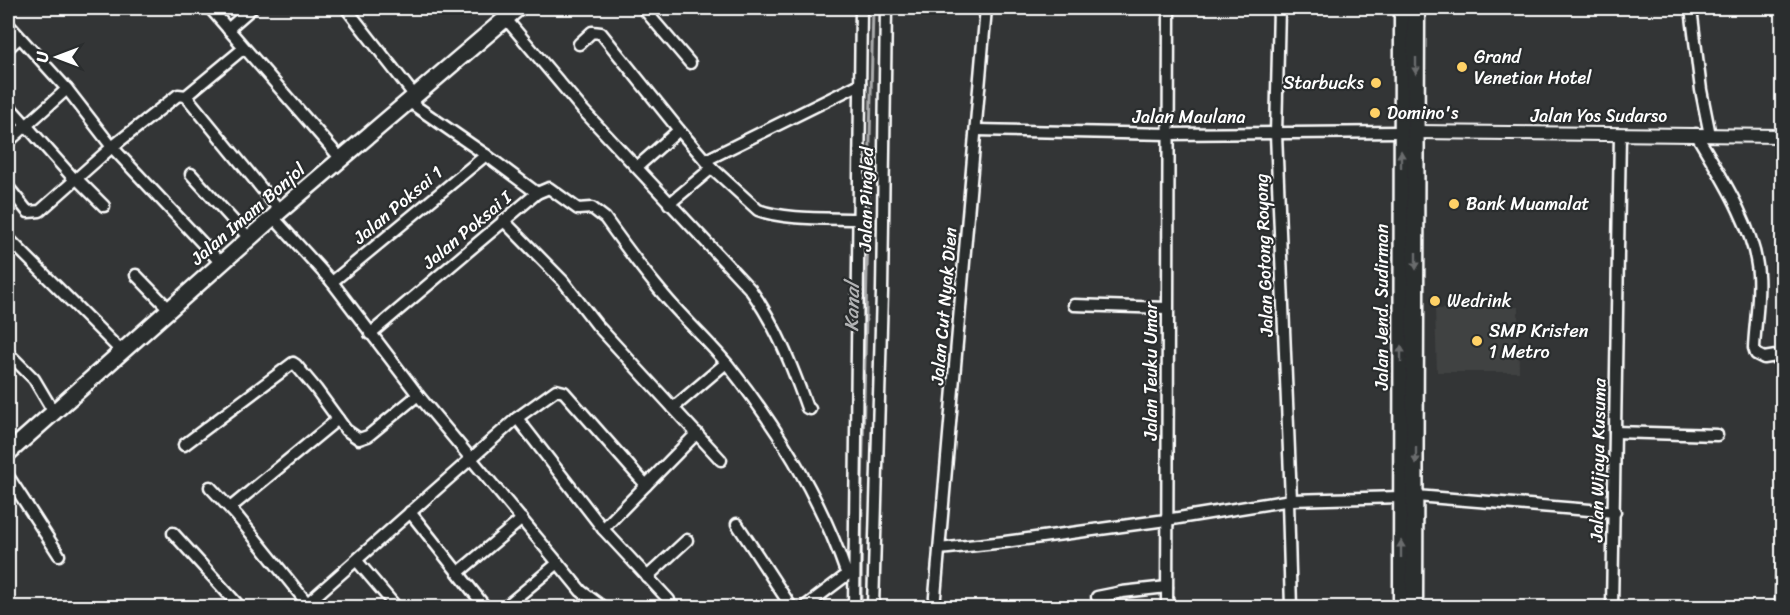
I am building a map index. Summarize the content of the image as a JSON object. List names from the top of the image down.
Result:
{
  "streets": {
    "highway": ["Jalan Jend. Sudirman"],
    "main road": ["Jalan Imam Bonjol"],
    "street": [
      "Jalan Yos Sudarso",
      "Jalan Maulana",
      "Jalan Pingled",
      "Jalan Poksai 1",
      "Jalan Poksai I",
      "Jalan Gotong Royong",
      "Jalan Cut Nyak Dien",
      "Jalan Teuku Umar",
      "Jalan Wijaya Kusuma"
    ]
  },
  "crossings": [
    ["Jalan Yos Sudarso", "Jalan Maulana"],
    ["Jalan Yos Sudarso", "Jalan Jend. Sudirman"],
    ["Jalan Yos Sudarso", "Jalan Wijaya Kusuma"],
    ["Jalan Maulana", "Jalan Gotong Royong"],
    ["Jalan Maulana", "Jalan Cut Nyak Dien"],
    ["Jalan Maulana", "Jalan Jend. Sudirman"],
    ["Jalan Maulana", "Jalan Teuku Umar"],
    ["Jalan Poksai 1", "Jalan Poksai I"],
    ["Jalan Imam Bonjol", "Jalan Poksai I"]
  ],
  "water": ["Kanal"],
  "places": [
    "Grand Venetian Hotel",
    "Starbucks",
    "Domino's",
    "Bank Muamalat",
    "Wedrink",
    "SMP Kristen 1 Metro"
  ],
  "north": "left"
}
